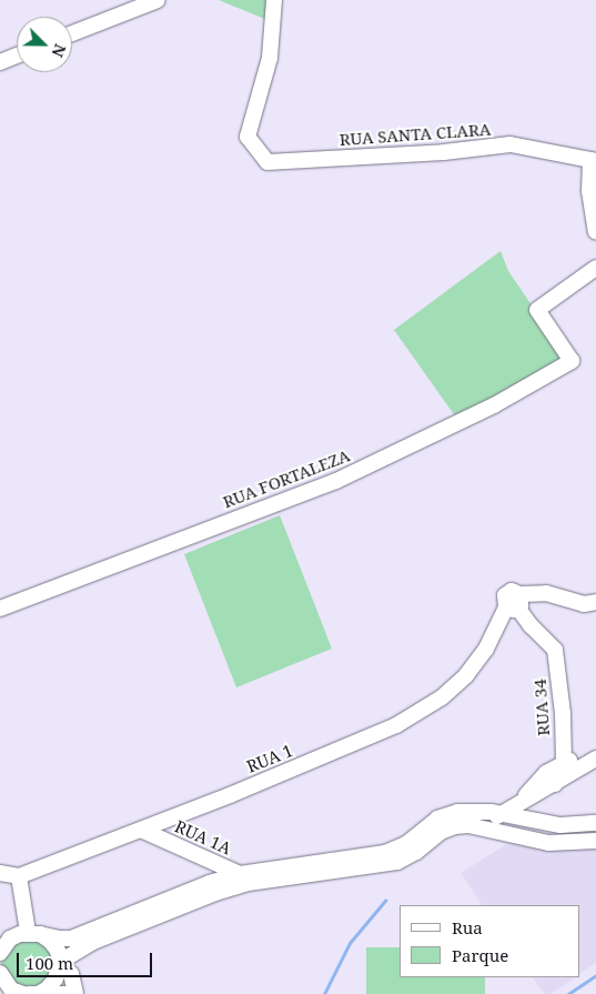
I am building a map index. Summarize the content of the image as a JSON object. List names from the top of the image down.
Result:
{
  "streets": {
    "street": [
      "RUA SANTA CLARA",
      "RUA FORTALEZA",
      "RUA 34",
      "RUA 1",
      "RUA 1A"
    ]
  },
  "crossings": [
    ["RUA 34", "RUA 1"],
    ["RUA 1", "RUA 1A"]
  ],
  "legend": ["Rua", "Parque"],
  "scale_bar": "100 m",
  "north": "bottom right"
}
